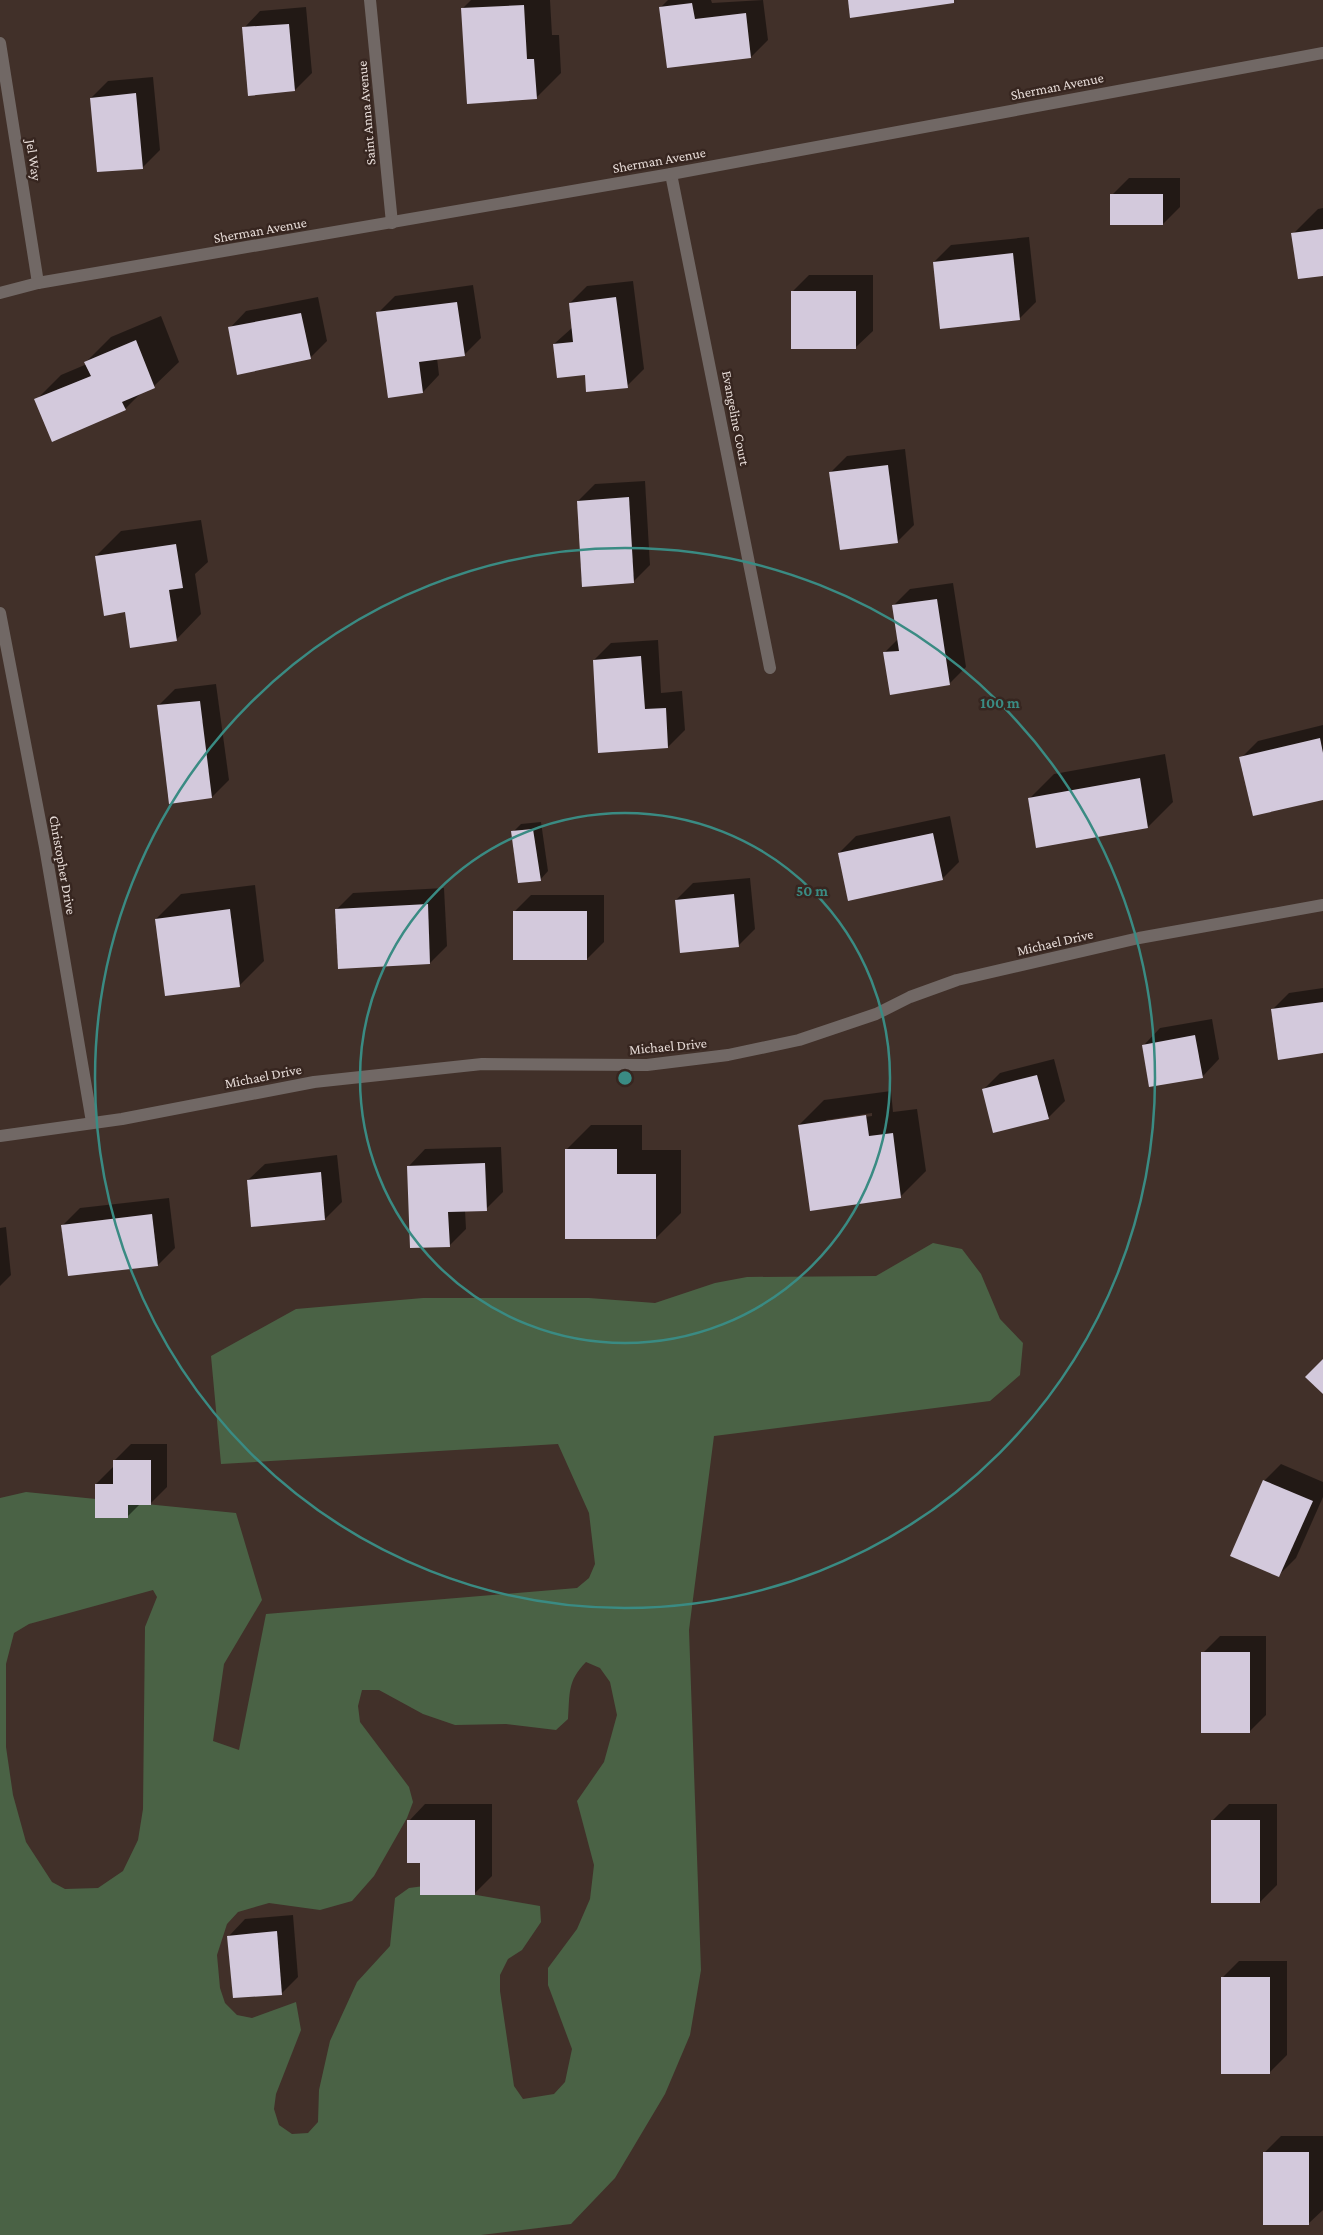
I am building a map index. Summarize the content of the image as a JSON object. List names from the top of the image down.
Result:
{
  "streets": {
    "street": [
      "Sherman Avenue",
      "Saint Anna Avenue",
      "Jel Way",
      "Evangeline Court",
      "Christopher Drive",
      "Michael Drive"
    ]
  },
  "crossings": [
    ["Sherman Avenue", "Saint Anna Avenue"],
    ["Sherman Avenue", "Jel Way"],
    ["Sherman Avenue", "Evangeline Court"],
    ["Christopher Drive", "Michael Drive"]
  ],
  "rings": ["100 m", "50 m"]
}
